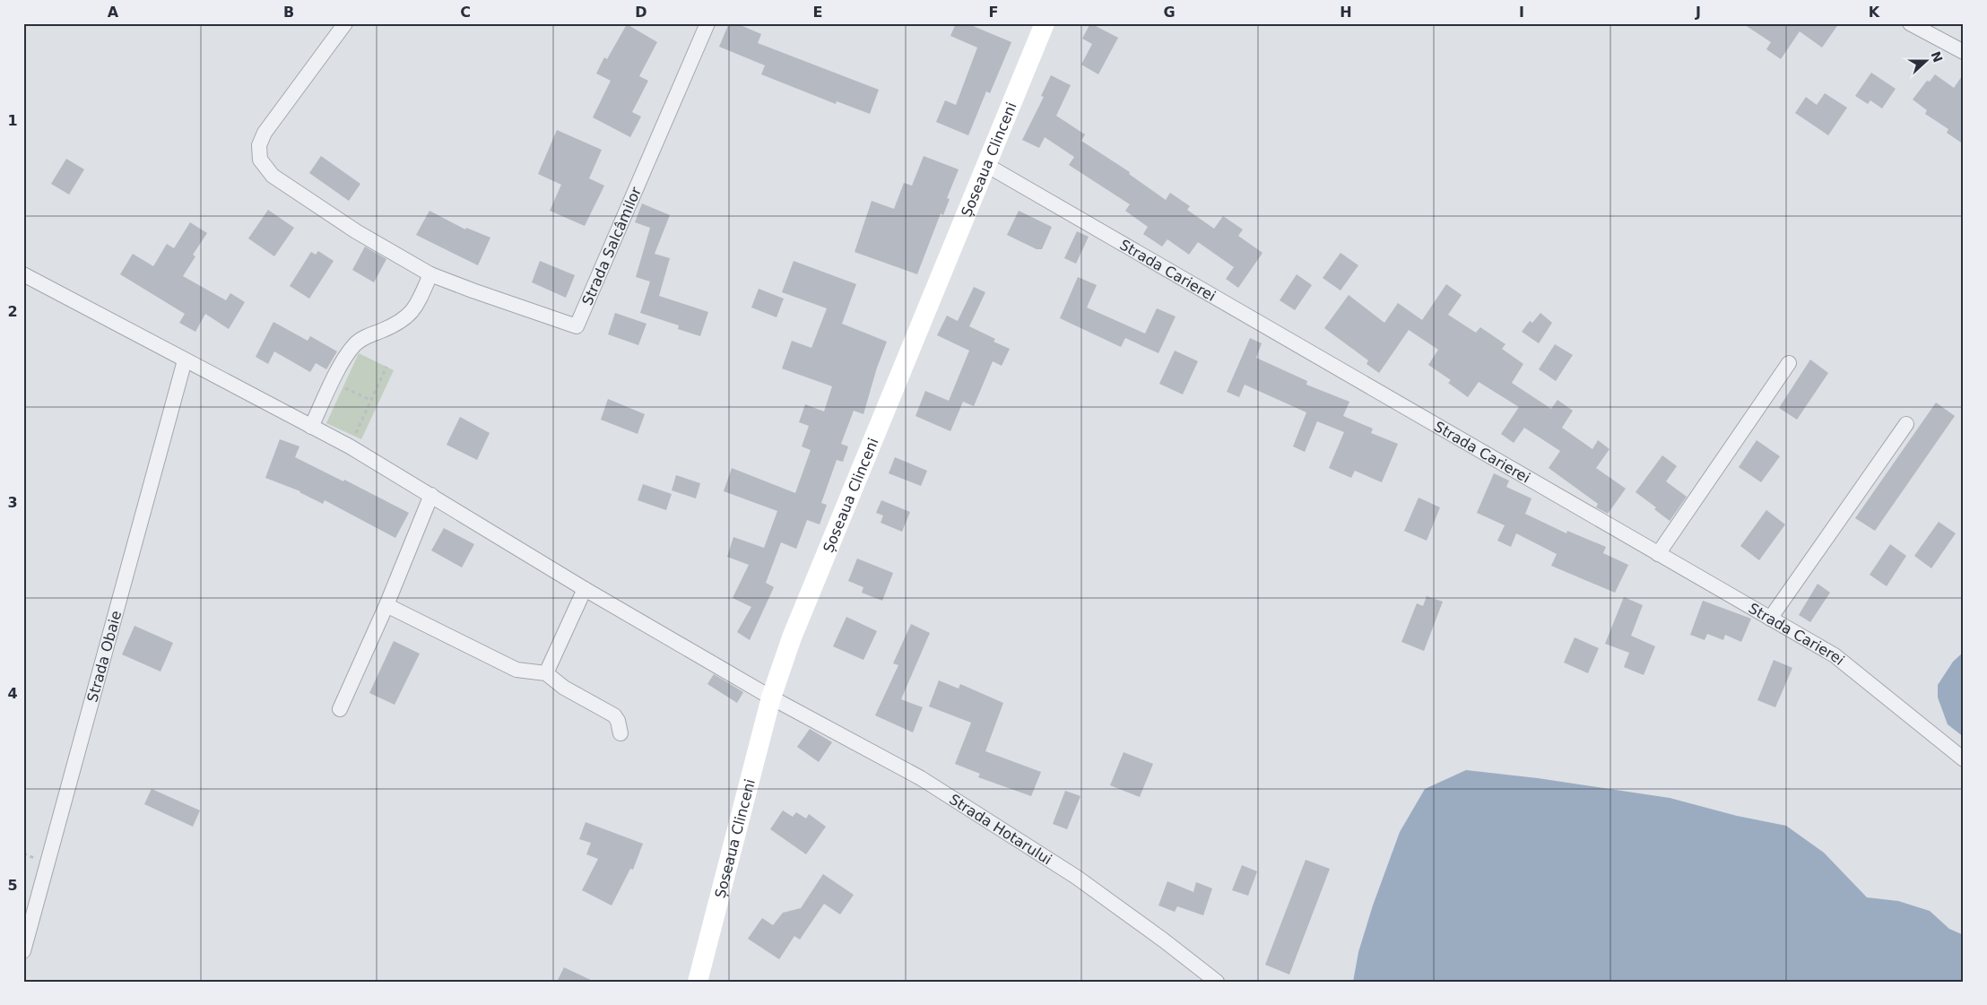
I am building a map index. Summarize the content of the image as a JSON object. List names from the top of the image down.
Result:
{
  "streets": {
    "main road": ["Șoseaua Clinceni"],
    "street": [
      "Strada Salcâmilor",
      "Strada Carierei",
      "Strada Obaie",
      "Strada Hotarului"
    ]
  },
  "crossings": [
    ["Șoseaua Clinceni", "Strada Carierei"],
    ["Șoseaua Clinceni", "Strada Hotarului"],
    ["Strada Obaie", "Strada Hotarului"]
  ],
  "north": "right",
  "grid": {
    "columns": [
      "A",
      "B",
      "C",
      "D",
      "E",
      "F",
      "G",
      "H",
      "I",
      "J",
      "K"
    ],
    "rows": [
      "1",
      "2",
      "3",
      "4",
      "5"
    ]
  }
}
